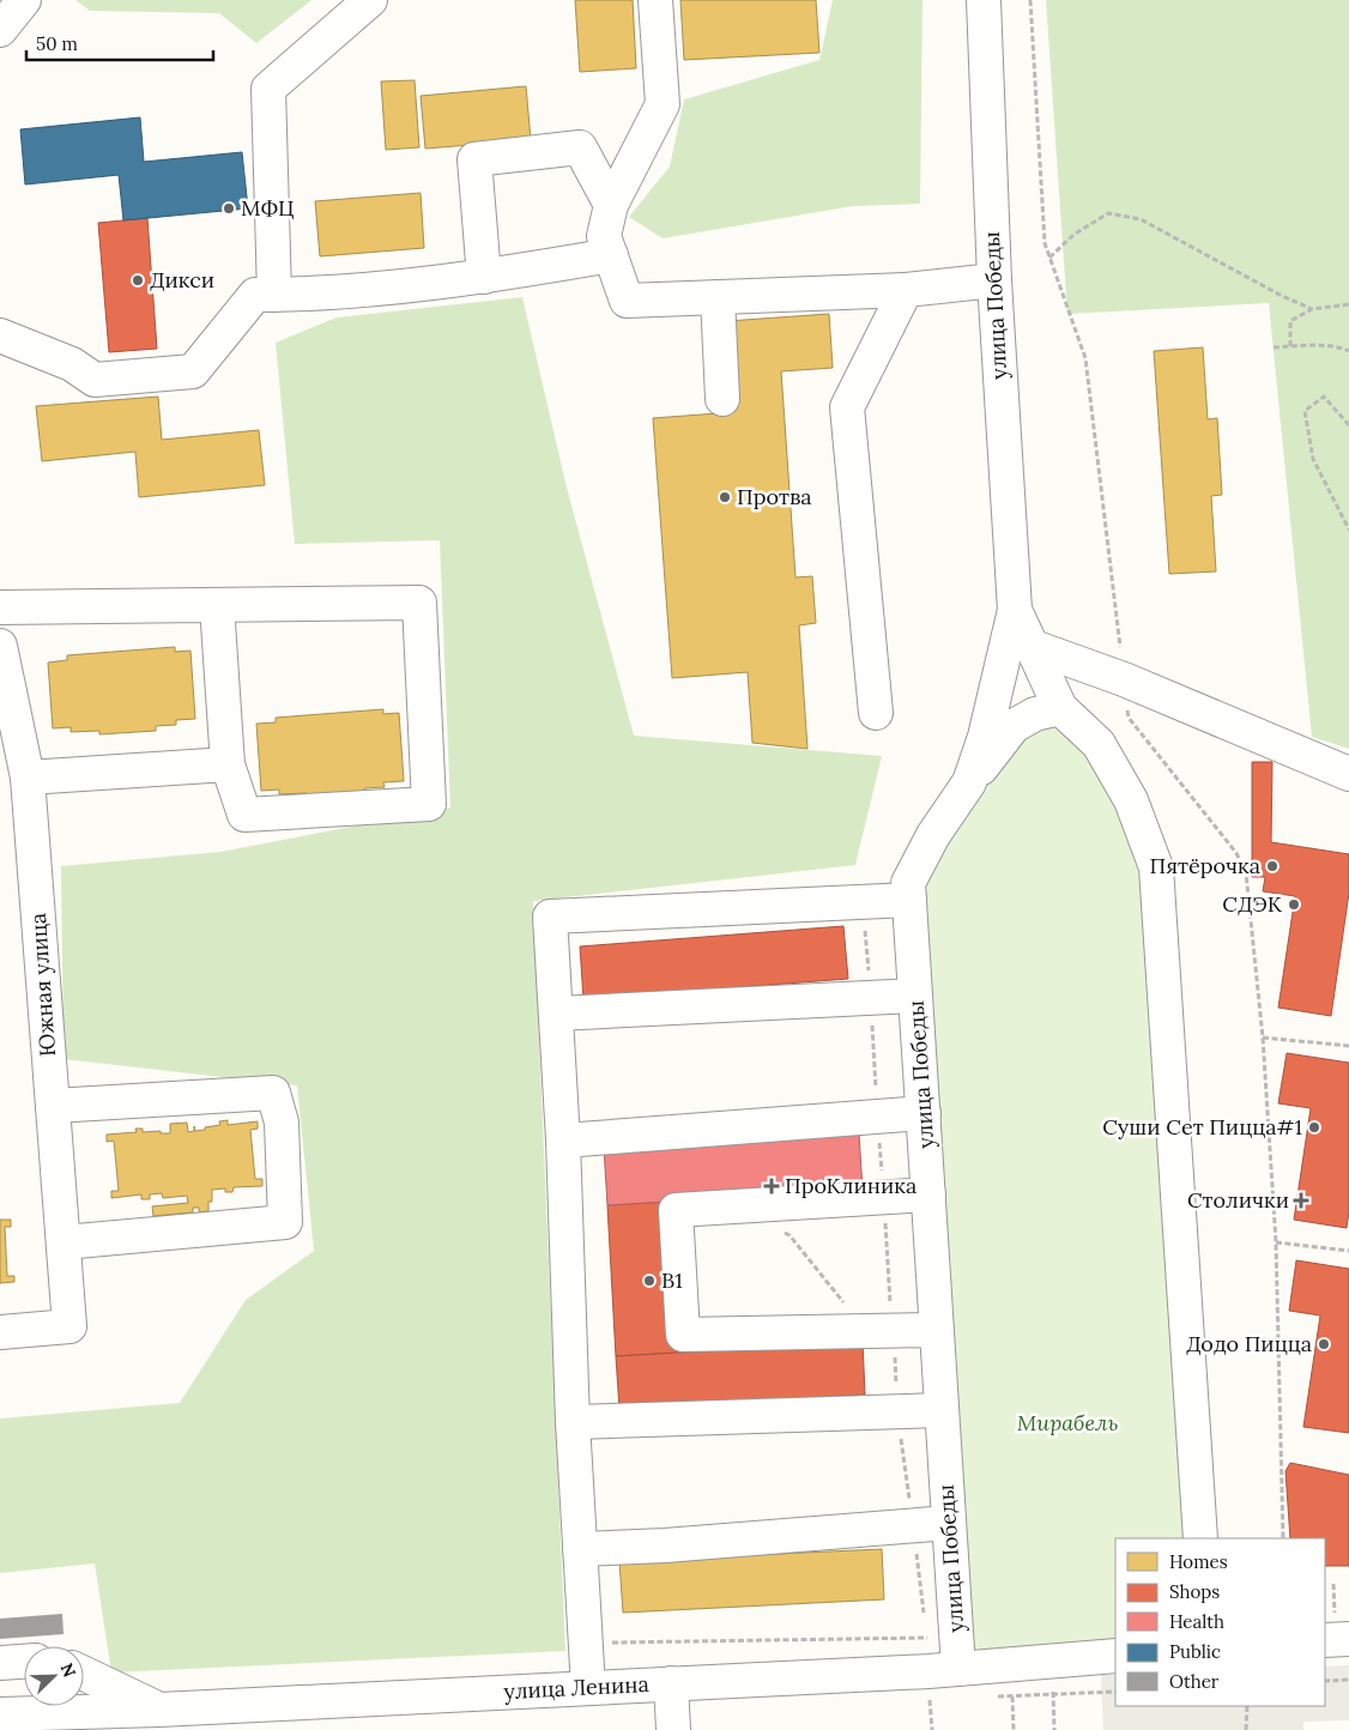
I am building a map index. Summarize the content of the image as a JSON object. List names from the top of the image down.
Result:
{
  "streets": {
    "street": ["улица Победы", "Южная улица", "улица Ленина"]
  },
  "crossings": [
    ["улица Победы", "улица Ленина"]
  ],
  "parks": ["Мирабель"],
  "places": {
    "other": [
      "МФЦ",
      "Дикси",
      "Протва",
      "Пятёрочка",
      "СДЭК",
      "Суши Сет Пицца#1",
      "В1",
      "Додо Пицца"
    ],
    "health": ["ПроКлиника", "Столички"]
  },
  "legend": [
    "Homes",
    "Shops",
    "Health",
    "Public",
    "Other"
  ],
  "scale_bar": "50 m",
  "north": "top right"
}
